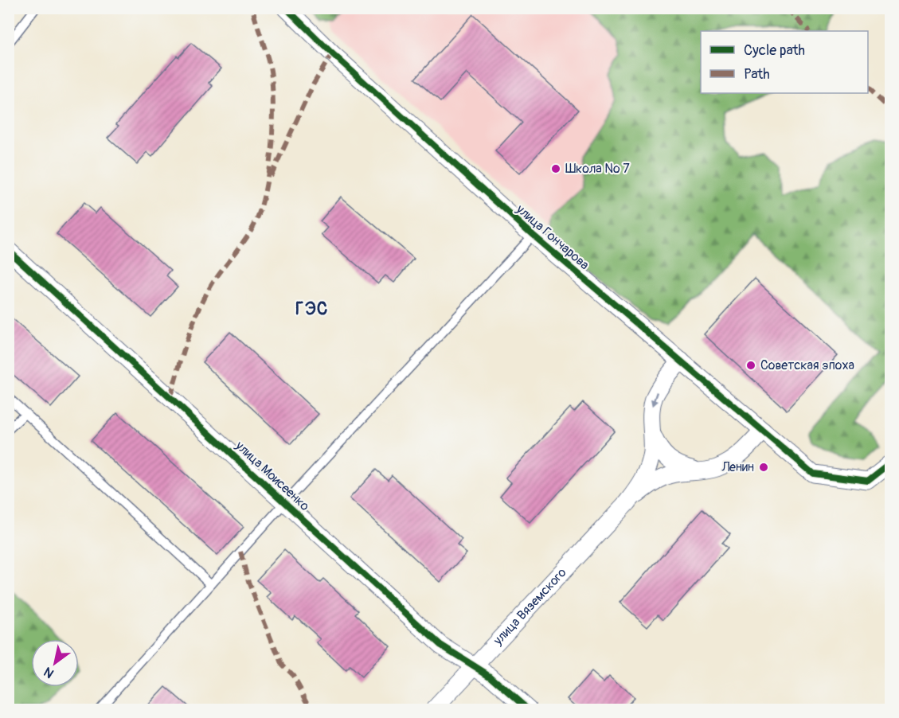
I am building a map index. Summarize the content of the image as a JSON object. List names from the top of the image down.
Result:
{
  "streets": {
    "street": ["улица Гончарова", "улица Моисеенко", "улица Вяземского"]
  },
  "crossings": [
    ["улица Моисеенко", "улица Вяземского"]
  ],
  "districts": ["ГЭС"],
  "places": ["Школа № 7", "Советская эпоха", "Ленин"],
  "legend": ["Cycle path", "Path"],
  "north": "bottom left"
}
